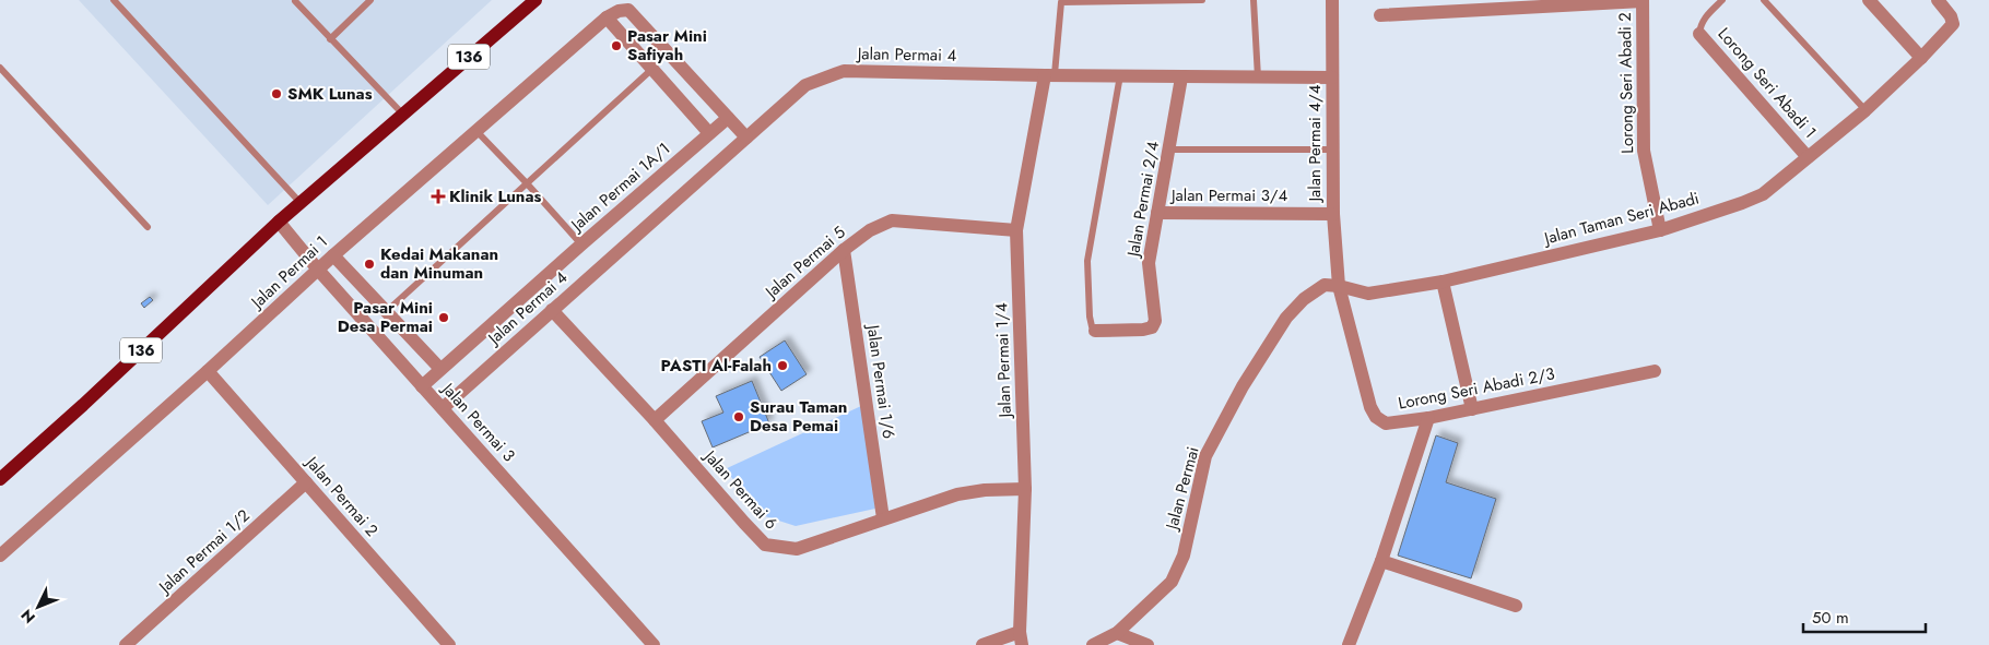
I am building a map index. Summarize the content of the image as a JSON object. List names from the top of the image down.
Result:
{
  "streets": {
    "main road": ["136"],
    "street": [
      "Jalan Permai 4",
      "Lorong Seri Abadi 2",
      "Lorong Seri Abadi 1",
      "Jalan Permai 4/4",
      "Jalan Permai 1A/1",
      "Jalan Permai 3/4",
      "Jalan Permai 2/4",
      "Jalan Taman Seri Abadi",
      "Jalan Permai 5",
      "Jalan Permai 1",
      "Jalan Permai 1/4",
      "Jalan Permai 1/6",
      "Lorong Seri Abadi 2/3",
      "Jalan Permai 3",
      "Jalan Permai",
      "Jalan Permai 6",
      "Jalan Permai 2",
      "Jalan Permai 1/2"
    ]
  },
  "crossings": [
    ["Jalan Permai 4", "Jalan Permai 4/4"],
    ["Jalan Permai 4", "Jalan Permai 2/4"],
    ["Jalan Permai 4", "Jalan Permai 1/4"],
    ["Jalan Permai 4", "Jalan Permai 3"],
    ["Jalan Permai 4", "Jalan Permai 6"],
    ["136", "Jalan Permai 3"],
    ["Lorong Seri Abadi 2", "Jalan Taman Seri Abadi"],
    ["Lorong Seri Abadi 1", "Jalan Taman Seri Abadi"],
    ["Jalan Permai 4/4", "Jalan Permai 3/4"],
    ["Jalan Permai 4/4", "Jalan Taman Seri Abadi"],
    ["Jalan Permai 4/4", "Lorong Seri Abadi 2/3"],
    ["Jalan Permai 4/4", "Jalan Permai"],
    ["Jalan Permai 1A/1", "Jalan Permai 3"],
    ["Jalan Permai 3/4", "Jalan Permai 2/4"],
    ["Jalan Taman Seri Abadi", "Lorong Seri Abadi 2/3"],
    ["Jalan Taman Seri Abadi", "Jalan Permai"],
    ["Jalan Permai 5", "Jalan Permai 1/4"],
    ["Jalan Permai 5", "Jalan Permai 1/6"],
    ["Jalan Permai 5", "Jalan Permai 6"],
    ["Jalan Permai 1", "Jalan Permai 3"],
    ["Jalan Permai 1", "Jalan Permai 2"],
    ["Jalan Permai 1/4", "Jalan Permai 6"],
    ["Jalan Permai 1/6", "Jalan Permai 6"],
    ["Lorong Seri Abadi 2/3", "Jalan Permai"],
    ["Jalan Permai 2", "Jalan Permai 1/2"]
  ],
  "places": {
    "other": [
      "Pasar Mini Safiyah",
      "SMK Lunas",
      "Kedai Makanan dan Minuman",
      "Pasar Mini Desa Permai",
      "PASTI Al-Falah",
      "Surau Taman Desa Pemai"
    ],
    "health": ["Klinik Lunas"]
  },
  "scale_bar": "50 m",
  "north": "bottom left"
}
